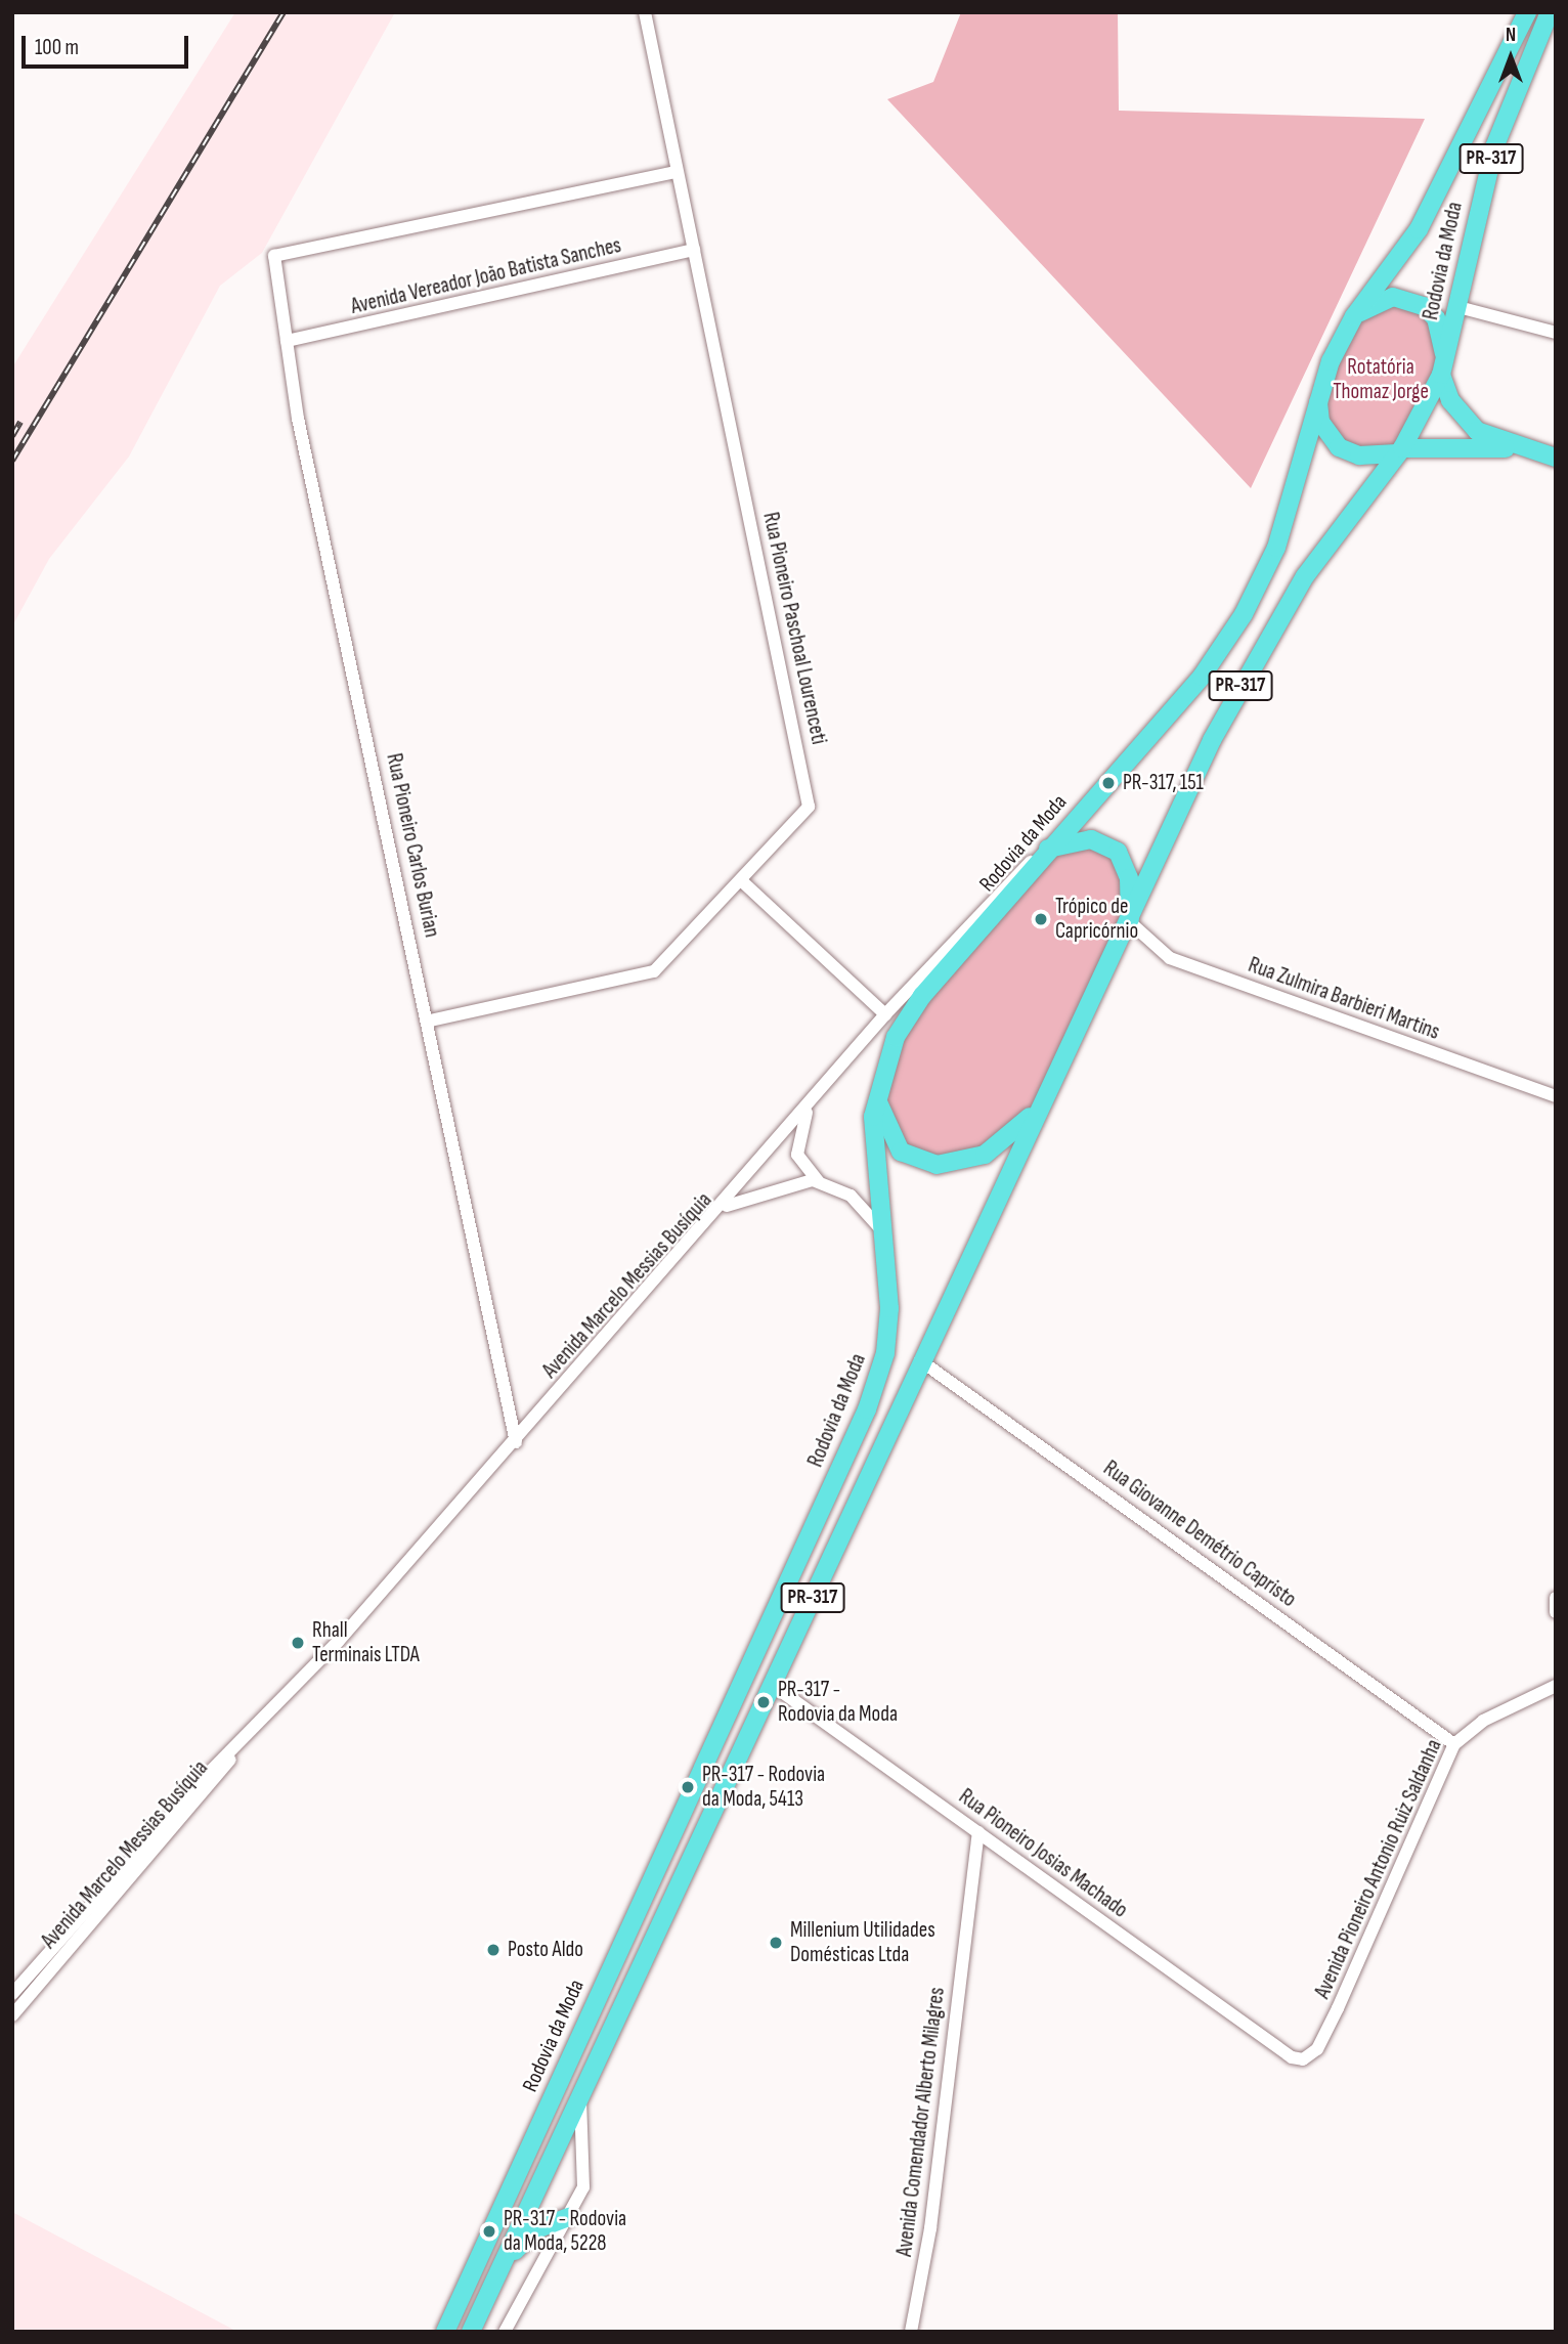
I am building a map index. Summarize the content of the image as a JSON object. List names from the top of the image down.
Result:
{
  "streets": {
    "highway": ["PR-317", "Rodovia da Moda"],
    "street": [
      "Avenida Vereador João Batista Sanches",
      "Rua Pioneiro Paschoal Lourenceti",
      "Rua Pioneiro Carlos Burian",
      "Rua Zulmira Barbieri Martins",
      "Avenida Marcelo Messias Busíquia",
      "Rua Giovanne Demétrio Capristo",
      "Rua Pioneiro Josias Machado",
      "Avenida Pioneiro Antonio Ruiz Saldanha",
      "Avenida Comendador Alberto Milagres"
    ]
  },
  "crossings": [
    ["PR-317", "Rodovia da Moda"],
    ["PR-317", "Rua Zulmira Barbieri Martins"],
    ["PR-317", "Rua Giovanne Demétrio Capristo"],
    ["PR-317", "Rua Pioneiro Josias Machado"],
    ["Rodovia da Moda", "Avenida Marcelo Messias Busíquia"],
    ["Avenida Vereador João Batista Sanches", "Rua Pioneiro Paschoal Lourenceti"],
    ["Avenida Vereador João Batista Sanches", "Rua Pioneiro Carlos Burian"],
    ["Rua Pioneiro Paschoal Lourenceti", "Rua Pioneiro Carlos Burian"],
    ["Rua Pioneiro Carlos Burian", "Avenida Marcelo Messias Busíquia"],
    ["Rua Giovanne Demétrio Capristo", "Avenida Pioneiro Antonio Ruiz Saldanha"],
    ["Rua Pioneiro Josias Machado", "Avenida Pioneiro Antonio Ruiz Saldanha"],
    ["Rua Pioneiro Josias Machado", "Avenida Comendador Alberto Milagres"]
  ],
  "parks": ["Rotatória Thomaz Jorge"],
  "places": [
    "PR-317, 151",
    "Trópico de Capricórnio",
    "Rhall Terminais LTDA",
    "PR-317 - Rodovia da Moda",
    "PR-317 - Rodovia da Moda, 5413",
    "Millenium Utilidades Domésticas Ltda",
    "Posto Aldo",
    "PR-317 - Rodovia da Moda, 5228"
  ],
  "scale_bar": "100 m",
  "north": "top"
}
